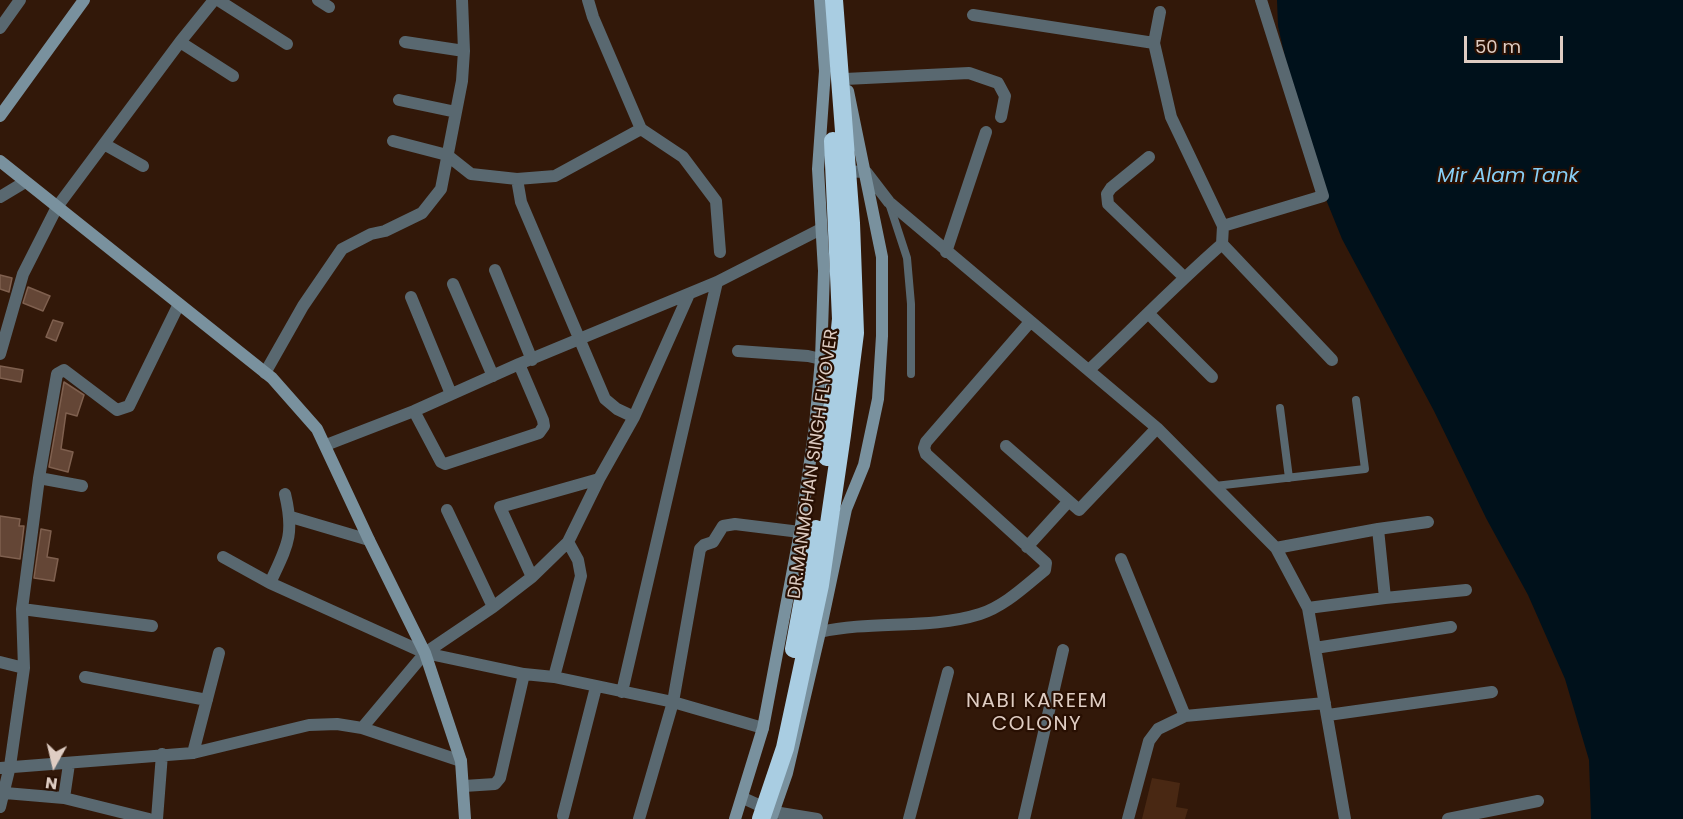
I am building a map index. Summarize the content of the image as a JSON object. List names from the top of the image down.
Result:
{
  "streets": {
    "highway": ["DR.MANMOHAN SINGH FLYOVER"]
  },
  "districts": ["NABI KAREEM COLONY"],
  "water": ["Mir Alam Tank"],
  "scale_bar": "50 m",
  "north": "bottom"
}
